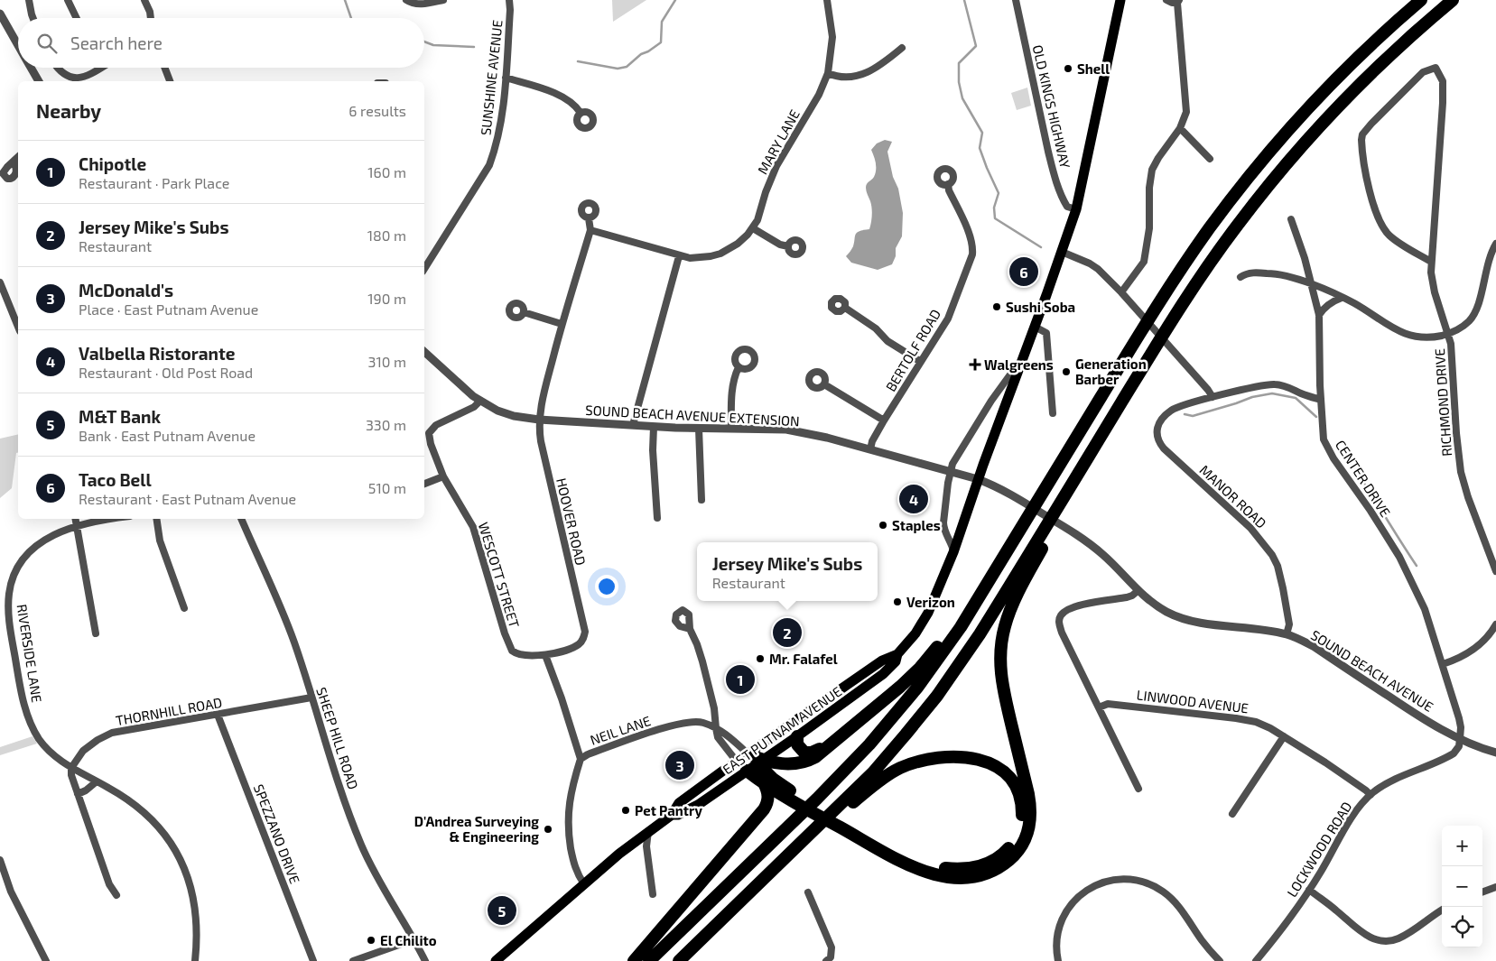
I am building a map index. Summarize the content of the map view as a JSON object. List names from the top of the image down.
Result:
{
  "streets": {
    "main road": ["EAST PUTNAM AVENUE"],
    "street": [
      "SUNSHINE AVENUE",
      "OLD KINGS HIGHWAY",
      "MARY LANE",
      "BERTOLF ROAD",
      "RICHMOND DRIVE",
      "SOUND BEACH AVENUE EXTENSION",
      "CENTER DRIVE",
      "MANOR ROAD",
      "HOOVER ROAD",
      "WESCOTT STREET",
      "RIVERSIDE LANE",
      "SOUND BEACH AVENUE",
      "LINWOOD AVENUE",
      "THORNHILL ROAD",
      "NEIL LANE",
      "SHEEP HILL ROAD",
      "SPEZZANO DRIVE",
      "LOCKWOOD ROAD"
    ]
  },
  "crossings": [
    ["OLD KINGS HIGHWAY", "EAST PUTNAM AVENUE"],
    ["MARY LANE", "HOOVER ROAD"],
    ["BERTOLF ROAD", "SOUND BEACH AVENUE EXTENSION"],
    ["SOUND BEACH AVENUE EXTENSION", "HOOVER ROAD"],
    ["SOUND BEACH AVENUE EXTENSION", "WESCOTT STREET"],
    ["SOUND BEACH AVENUE EXTENSION", "SOUND BEACH AVENUE"],
    ["SOUND BEACH AVENUE EXTENSION", "EAST PUTNAM AVENUE"],
    ["CENTER DRIVE", "SOUND BEACH AVENUE"],
    ["CENTER DRIVE", "LOCKWOOD ROAD"],
    ["MANOR ROAD", "SOUND BEACH AVENUE"],
    ["HOOVER ROAD", "WESCOTT STREET"],
    ["RIVERSIDE LANE", "THORNHILL ROAD"],
    ["SOUND BEACH AVENUE", "EAST PUTNAM AVENUE"],
    ["SOUND BEACH AVENUE", "LOCKWOOD ROAD"],
    ["LINWOOD AVENUE", "LOCKWOOD ROAD"],
    ["THORNHILL ROAD", "SHEEP HILL ROAD"],
    ["THORNHILL ROAD", "SPEZZANO DRIVE"],
    ["NEIL LANE", "EAST PUTNAM AVENUE"]
  ],
  "places": {
    "other": [
      "Shell",
      "Sushi Soba",
      "Generation Barber",
      "Staples",
      "Verizon",
      "Mr. Falafel",
      "Pet Pantry",
      "D'Andrea Surveying & Engineering",
      "El Chilito"
    ],
    "health": ["Walgreens"]
  },
  "page": {
    "search": "Search here",
    "heading": ["Nearby", "6 results"],
    "list": [
      {
        "mark": "1",
        "name": "Chipotle",
        "note": "Restaurant · Park Place",
        "value": "160 m"
      },
      {
        "mark": "2",
        "name": "Jersey Mike's Subs",
        "note": "Restaurant",
        "value": "180 m"
      },
      {
        "mark": "3",
        "name": "McDonald's",
        "note": "Place · East Putnam Avenue",
        "value": "190 m"
      },
      {
        "mark": "4",
        "name": "Valbella Ristorante",
        "note": "Restaurant · Old Post Road",
        "value": "310 m"
      },
      {
        "mark": "5",
        "name": "M&T Bank",
        "note": "Bank · East Putnam Avenue",
        "value": "330 m"
      },
      {
        "mark": "6",
        "name": "Taco Bell",
        "note": "Restaurant · East Putnam Avenue",
        "value": "510 m"
      }
    ],
    "pins": [
      "6",
      "4",
      "2",
      "1",
      "3",
      "5"
    ],
    "popup": ["Jersey Mike's Subs", "Restaurant"],
    "map_buttons": ["+", "−"]
  }
}
